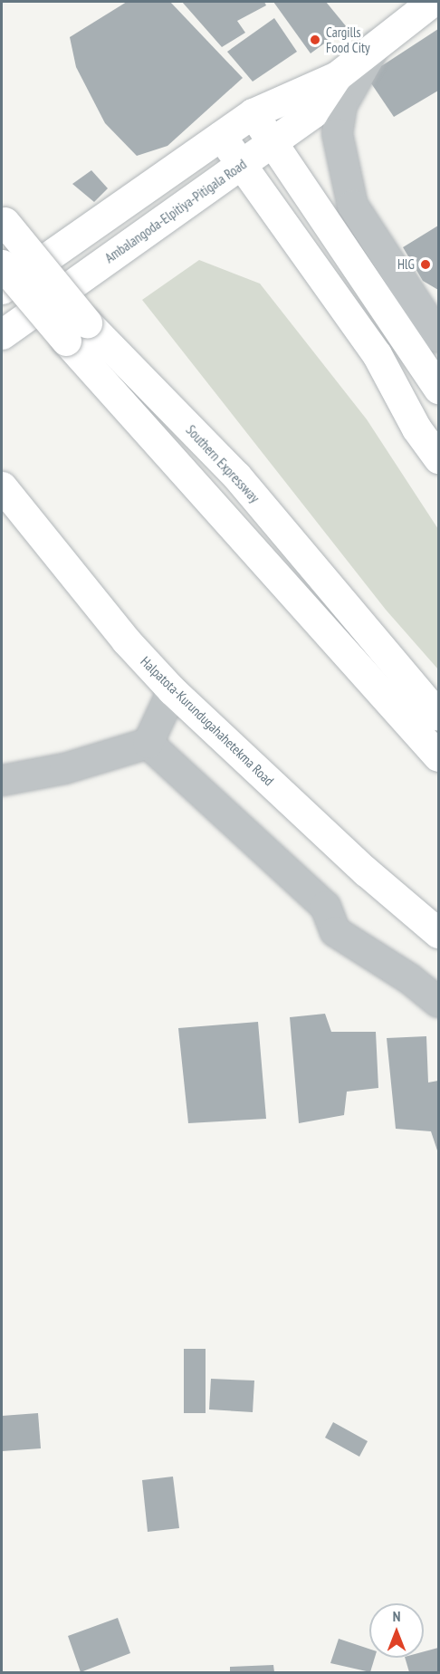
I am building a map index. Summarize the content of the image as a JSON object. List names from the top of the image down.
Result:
{
  "streets": {
    "main road": ["Ambalangoda-Elpitiya-Pitigala Road", "Southern Expressway", "Halpatota-Kurundugahahetekma Road"]
  },
  "places": ["Cargills Food City", "HlG"],
  "north": "top"
}
